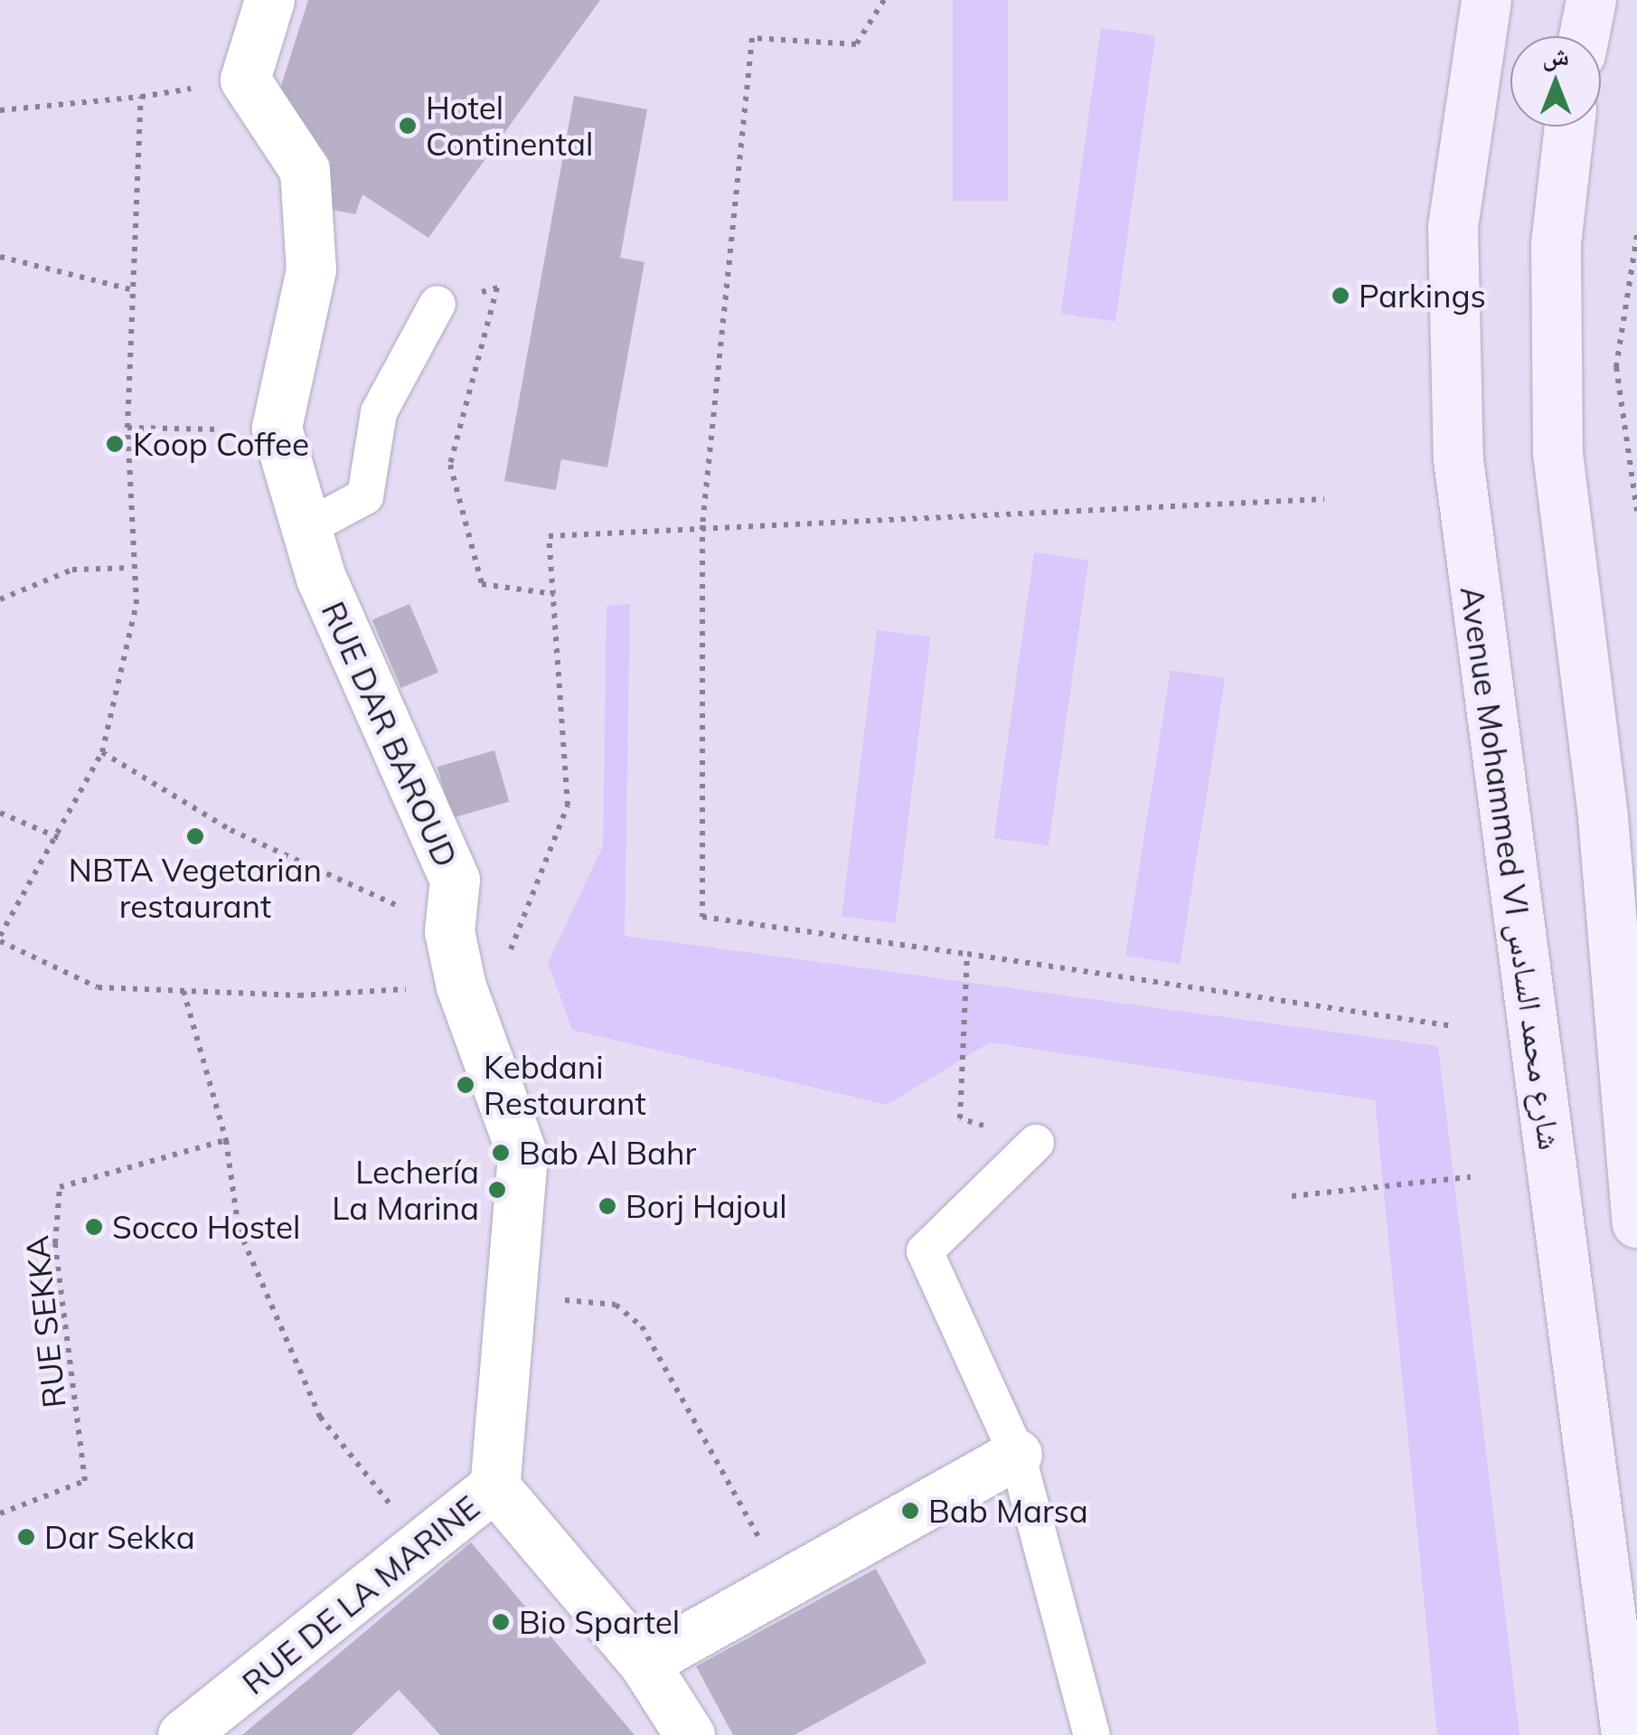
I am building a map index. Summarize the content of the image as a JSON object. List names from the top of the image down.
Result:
{
  "streets": {
    "main road": ["Avenue Mohammed VI شارع محمد السادس"],
    "street": ["RUE DAR BAROUD", "RUE DE LA MARINE"],
    "path": ["RUE SEKKA"]
  },
  "crossings": [
    ["RUE DAR BAROUD", "RUE DE LA MARINE"]
  ],
  "places": [
    "Hotel Continental",
    "Parkings",
    "Koop Coffee",
    "NBTA Vegetarian restaurant",
    "Kebdani Restaurant",
    "Bab Al Bahr",
    "Lechería La Marina",
    "Borj Hajoul",
    "Socco Hostel",
    "Bab Marsa",
    "Dar Sekka",
    "Bio Spartel"
  ],
  "north": "top"
}
